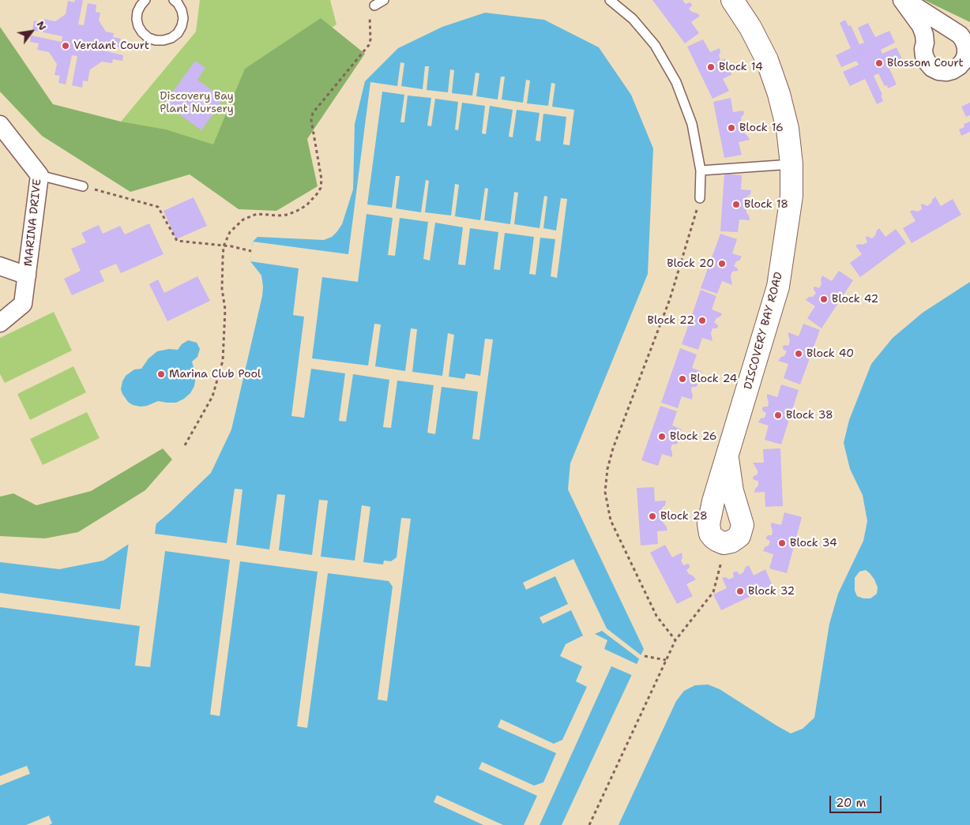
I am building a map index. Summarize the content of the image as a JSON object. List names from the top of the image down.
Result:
{
  "streets": {
    "street": ["MARINA DRIVE", "DISCOVERY BAY ROAD"]
  },
  "parks": ["Discovery Bay Plant Nursery"],
  "places": [
    "Verdant Court",
    "Blossom Court",
    "Block 14",
    "Block 16",
    "Block 18",
    "Block 20",
    "Block 42",
    "Block 22",
    "Block 40",
    "Marina Club Pool",
    "Block 24",
    "Block 38",
    "Block 26",
    "Block 28",
    "Block 34",
    "Block 32"
  ],
  "scale_bar": "20 m",
  "north": "top right"
}
